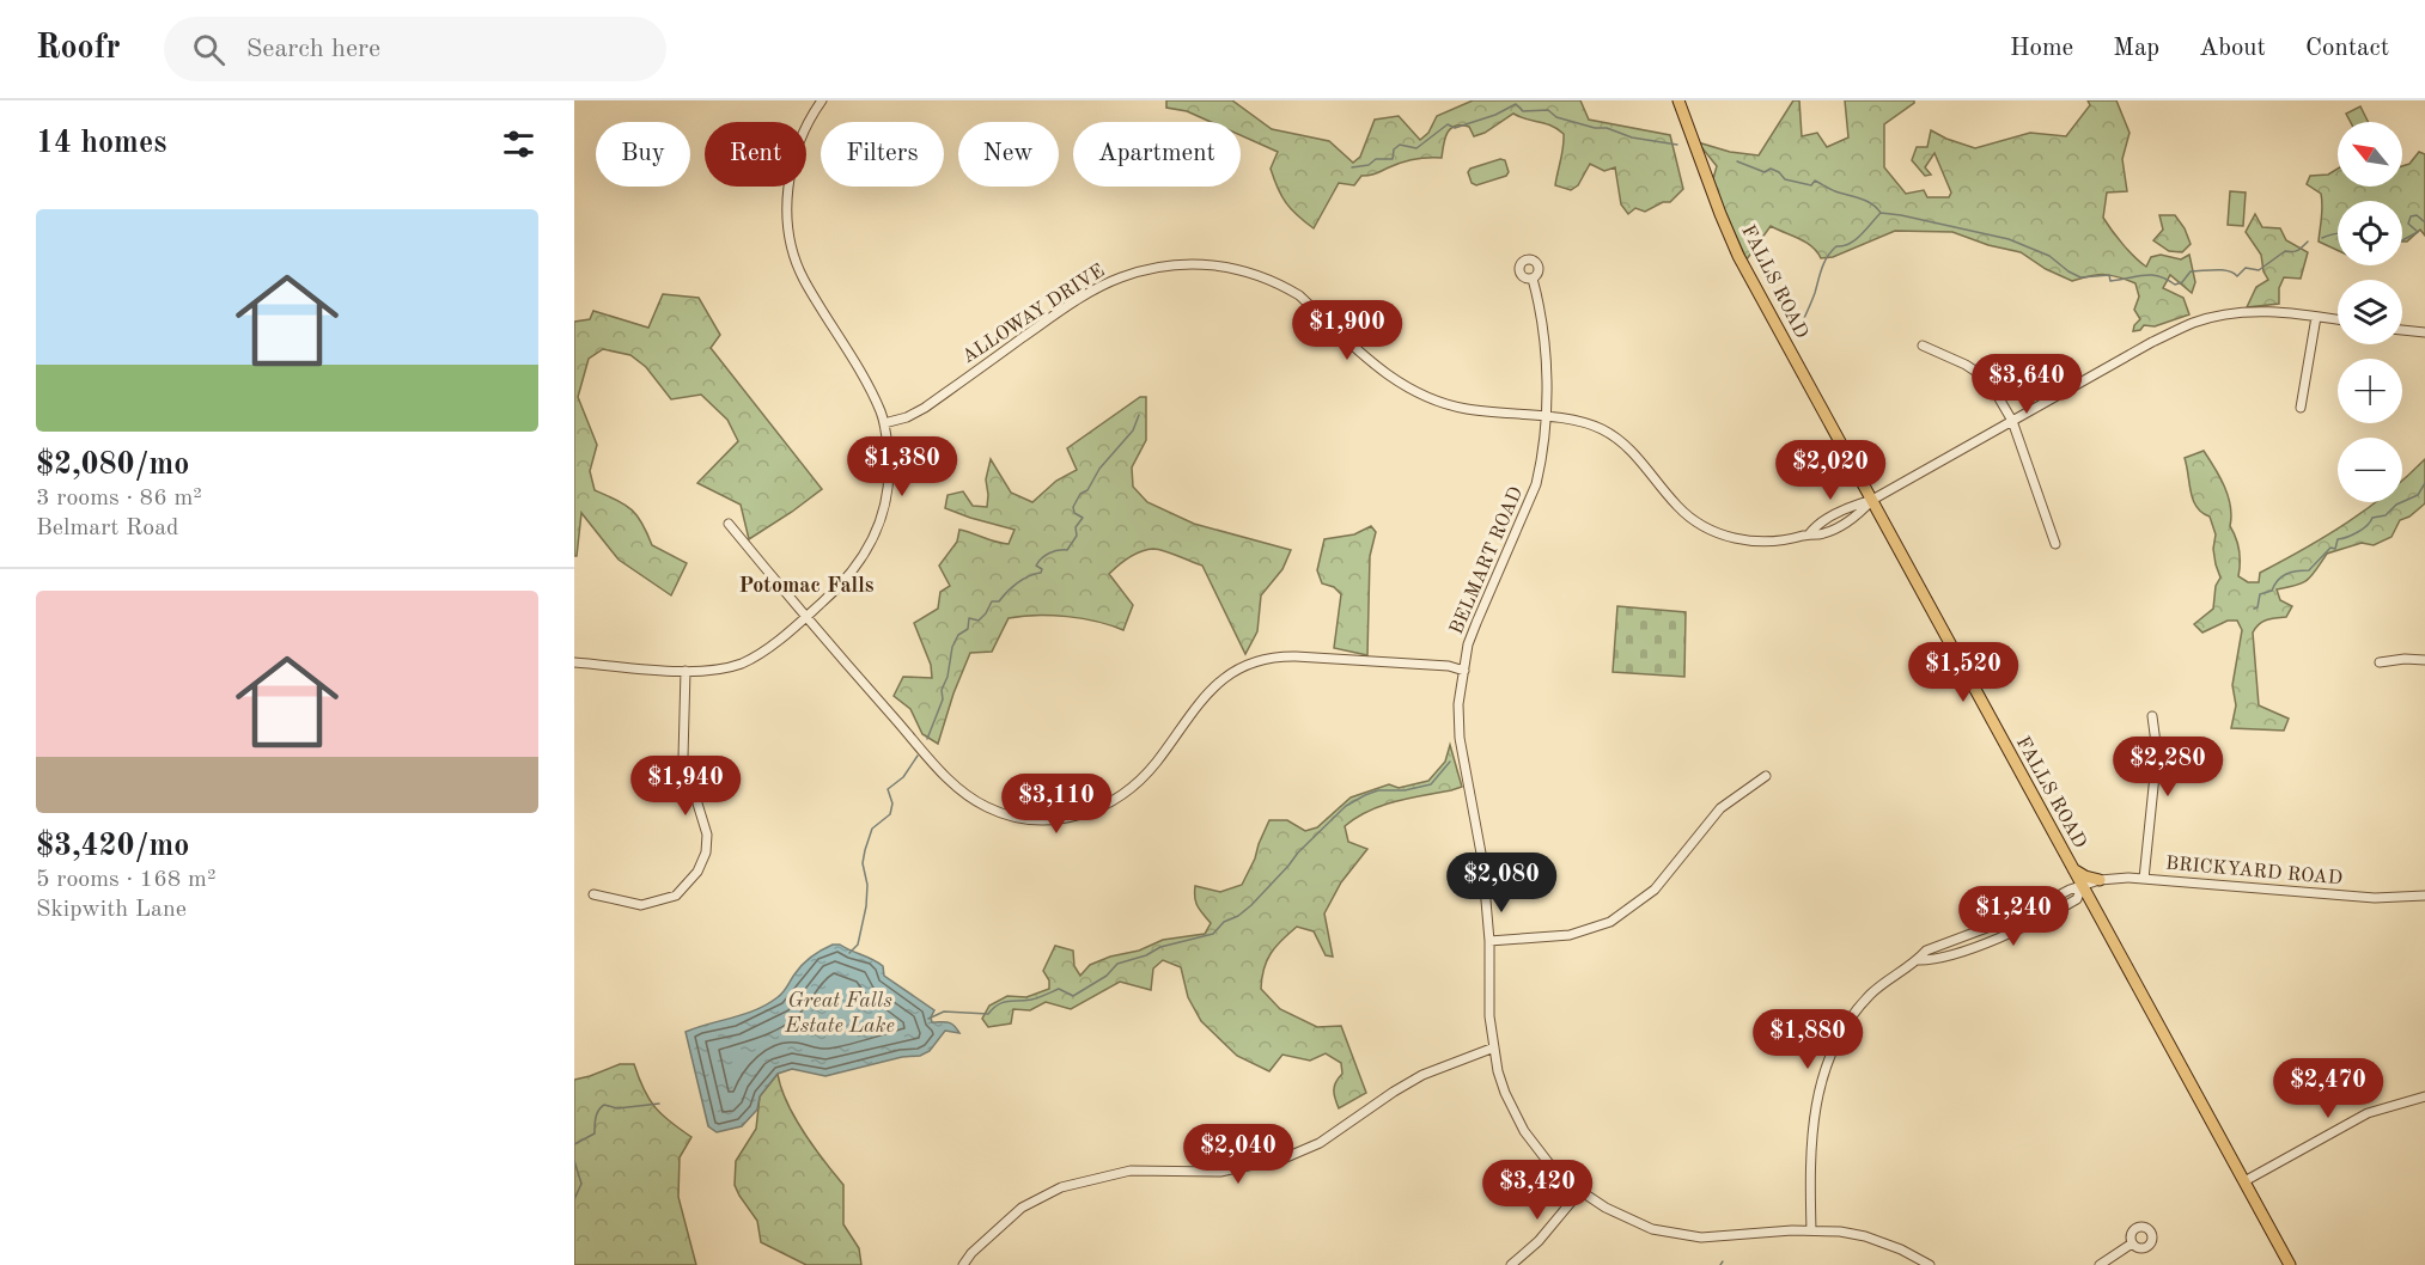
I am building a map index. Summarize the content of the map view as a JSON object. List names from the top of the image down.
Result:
{
  "streets": {
    "main road": ["FALLS ROAD"],
    "street": ["ALLOWAY DRIVE", "BELMART ROAD", "BRICKYARD ROAD"]
  },
  "crossings": [
    ["FALLS ROAD", "ALLOWAY DRIVE"],
    ["FALLS ROAD", "BRICKYARD ROAD"],
    ["ALLOWAY DRIVE", "BELMART ROAD"],
    ["BELMART ROAD", "BRICKYARD ROAD"]
  ],
  "districts": ["Potomac Falls"],
  "water": ["Great Falls Estate Lake"],
  "north": "top left",
  "page": {
    "header": "Roofr",
    "search": "Search here",
    "nav": [
      "Home",
      "Map",
      "About",
      "Contact"
    ],
    "heading": "14 homes",
    "map_buttons": ["+", "−"],
    "chip": [
      "Buy",
      "Rent",
      "Filters",
      "New",
      "Apartment"
    ],
    "list": [
      {
        "name": "$2,080/mo",
        "note": "3 rooms · 86 m² · Belmart Road"
      },
      {
        "name": "$3,420/mo",
        "note": "5 rooms · 168 m² · Skipwith Lane"
      }
    ],
    "price": [
      "$1,900",
      "$3,640",
      "$1,380",
      "$2,020",
      "$1,520",
      "$2,280",
      "$1,940",
      "$3,110",
      "$2,080",
      "$1,240",
      "$1,880",
      "$2,470",
      "$2,040",
      "$3,420"
    ]
  }
}
